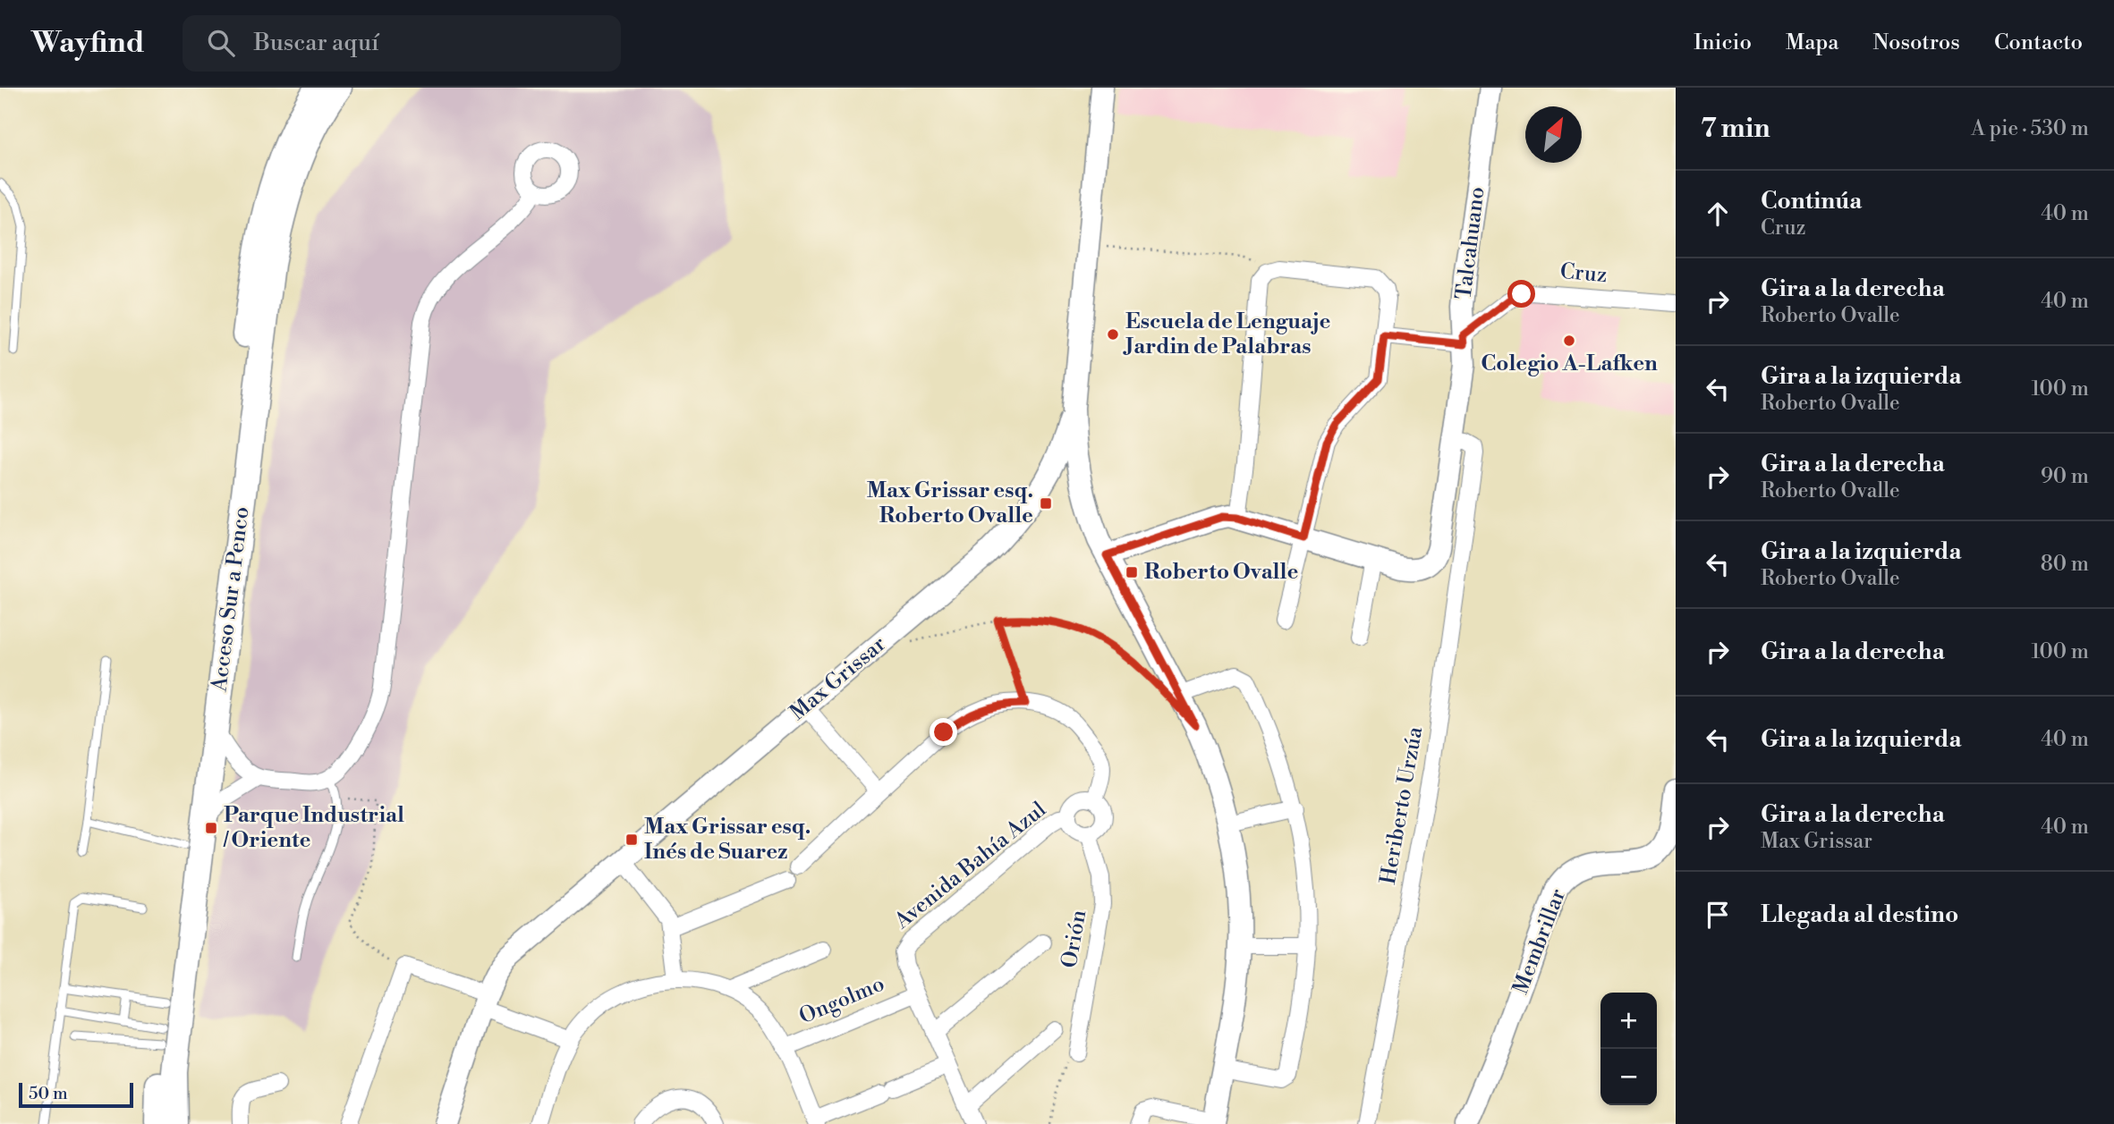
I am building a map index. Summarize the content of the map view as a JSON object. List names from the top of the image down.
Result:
{
  "streets": {
    "main road": ["Acceso Sur a Penco"],
    "street": [
      "Talcahuano",
      "Cruz",
      "Max Grissar",
      "Heriberto Urzúa",
      "Avenida Bahía Azul",
      "Orión",
      "Membrillar",
      "Ongolmo"
    ]
  },
  "crossings": [
    ["Talcahuano", "Cruz"],
    ["Talcahuano", "Heriberto Urzúa"],
    ["Avenida Bahía Azul", "Orión"],
    ["Avenida Bahía Azul", "Ongolmo"]
  ],
  "places": {
    "other": ["Escuela de Lenguaje Jardin de Palabras", "Colegio A-Lafken"],
    "transit": [
      "Max Grissar esq. Roberto Ovalle",
      "Roberto Ovalle",
      "Parque Industrial / Oriente",
      "Max Grissar esq. Inés de Suarez"
    ]
  },
  "scale_bar": "50 m",
  "north": "top right",
  "page": {
    "header": "Wayfind",
    "search": "Buscar aquí",
    "nav": [
      "Inicio",
      "Mapa",
      "Nosotros",
      "Contacto"
    ],
    "heading": ["7 min", "A pie · 530 m"],
    "list": [
      ["Continúa", "Cruz", "40 m"],
      ["Gira a la derecha", "Roberto Ovalle", "40 m"],
      ["Gira a la izquierda", "Roberto Ovalle", "100 m"],
      ["Gira a la derecha", "Roberto Ovalle", "90 m"],
      ["Gira a la izquierda", "Roberto Ovalle", "80 m"],
      ["Gira a la derecha", "100 m"],
      ["Gira a la izquierda", "40 m"],
      ["Gira a la derecha", "Max Grissar", "40 m"],
      "Llegada al destino"
    ],
    "map_buttons": ["+", "−"],
    "scale": "50 m"
  }
}
